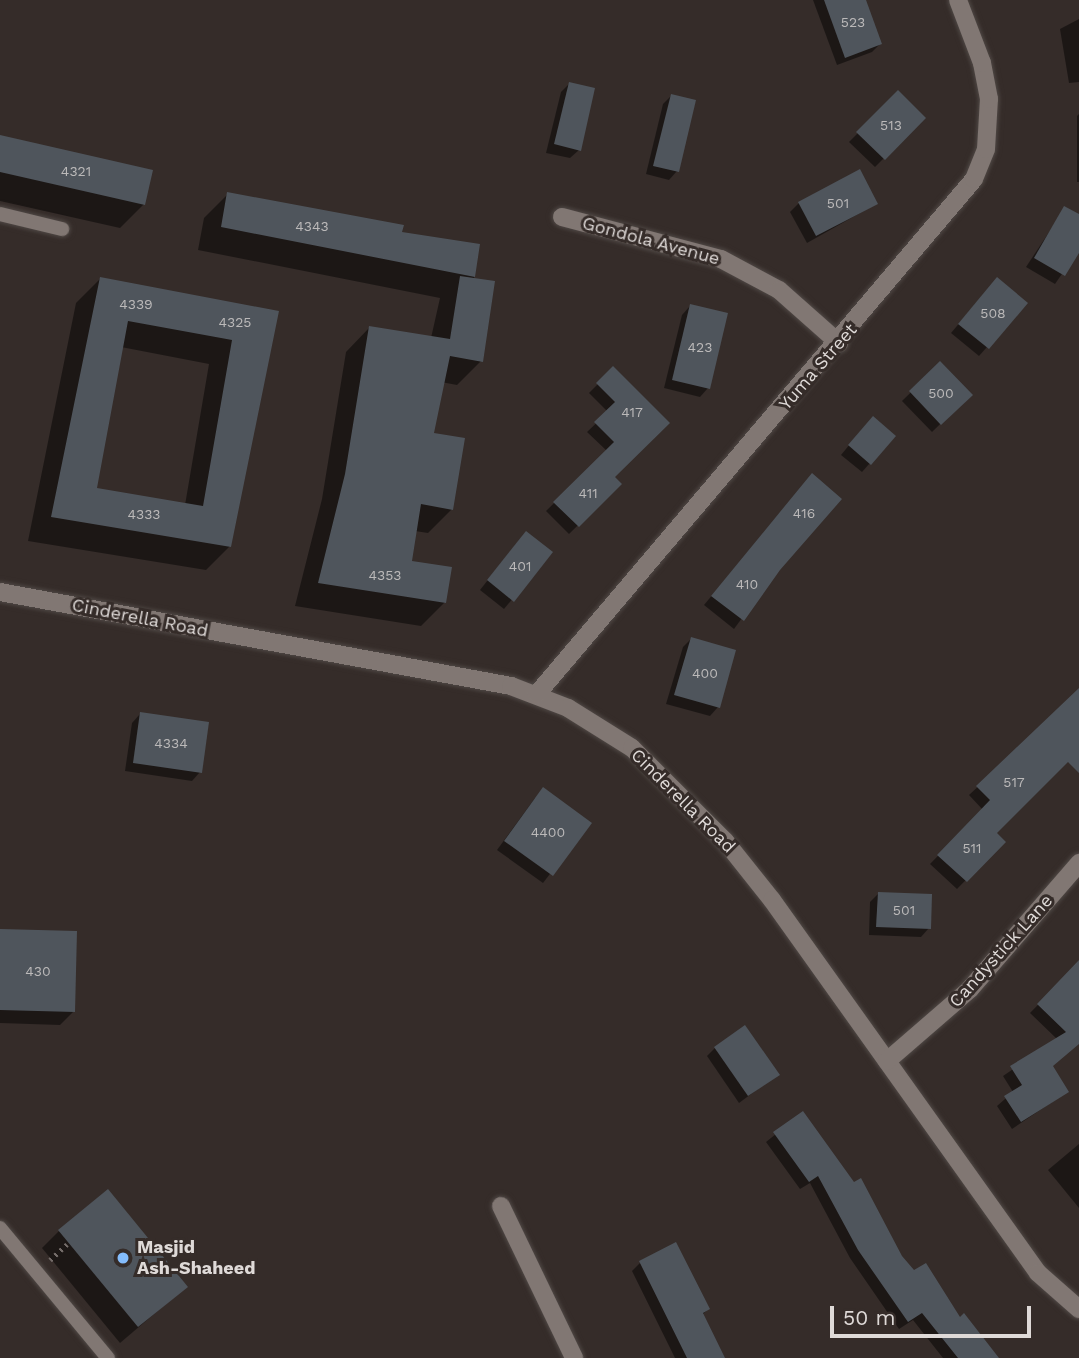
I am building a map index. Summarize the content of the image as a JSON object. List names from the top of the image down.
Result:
{
  "streets": {
    "street": [
      "Gondola Avenue",
      "Yuma Street",
      "Cinderella Road",
      "Candystick Lane"
    ]
  },
  "crossings": [
    ["Gondola Avenue", "Yuma Street"],
    ["Yuma Street", "Cinderella Road"],
    ["Cinderella Road", "Candystick Lane"]
  ],
  "places": ["Masjid Ash-Shaheed"],
  "house_numbers": [
    "523",
    "513",
    "4321",
    "501",
    "4343",
    "4339",
    "508",
    "4325",
    "423",
    "500",
    "417",
    "411",
    "416",
    "4333",
    "401",
    "4353",
    "410",
    "400",
    "4334",
    "517",
    "4400",
    "511",
    "501",
    "430"
  ],
  "scale_bar": "50 m"
}
